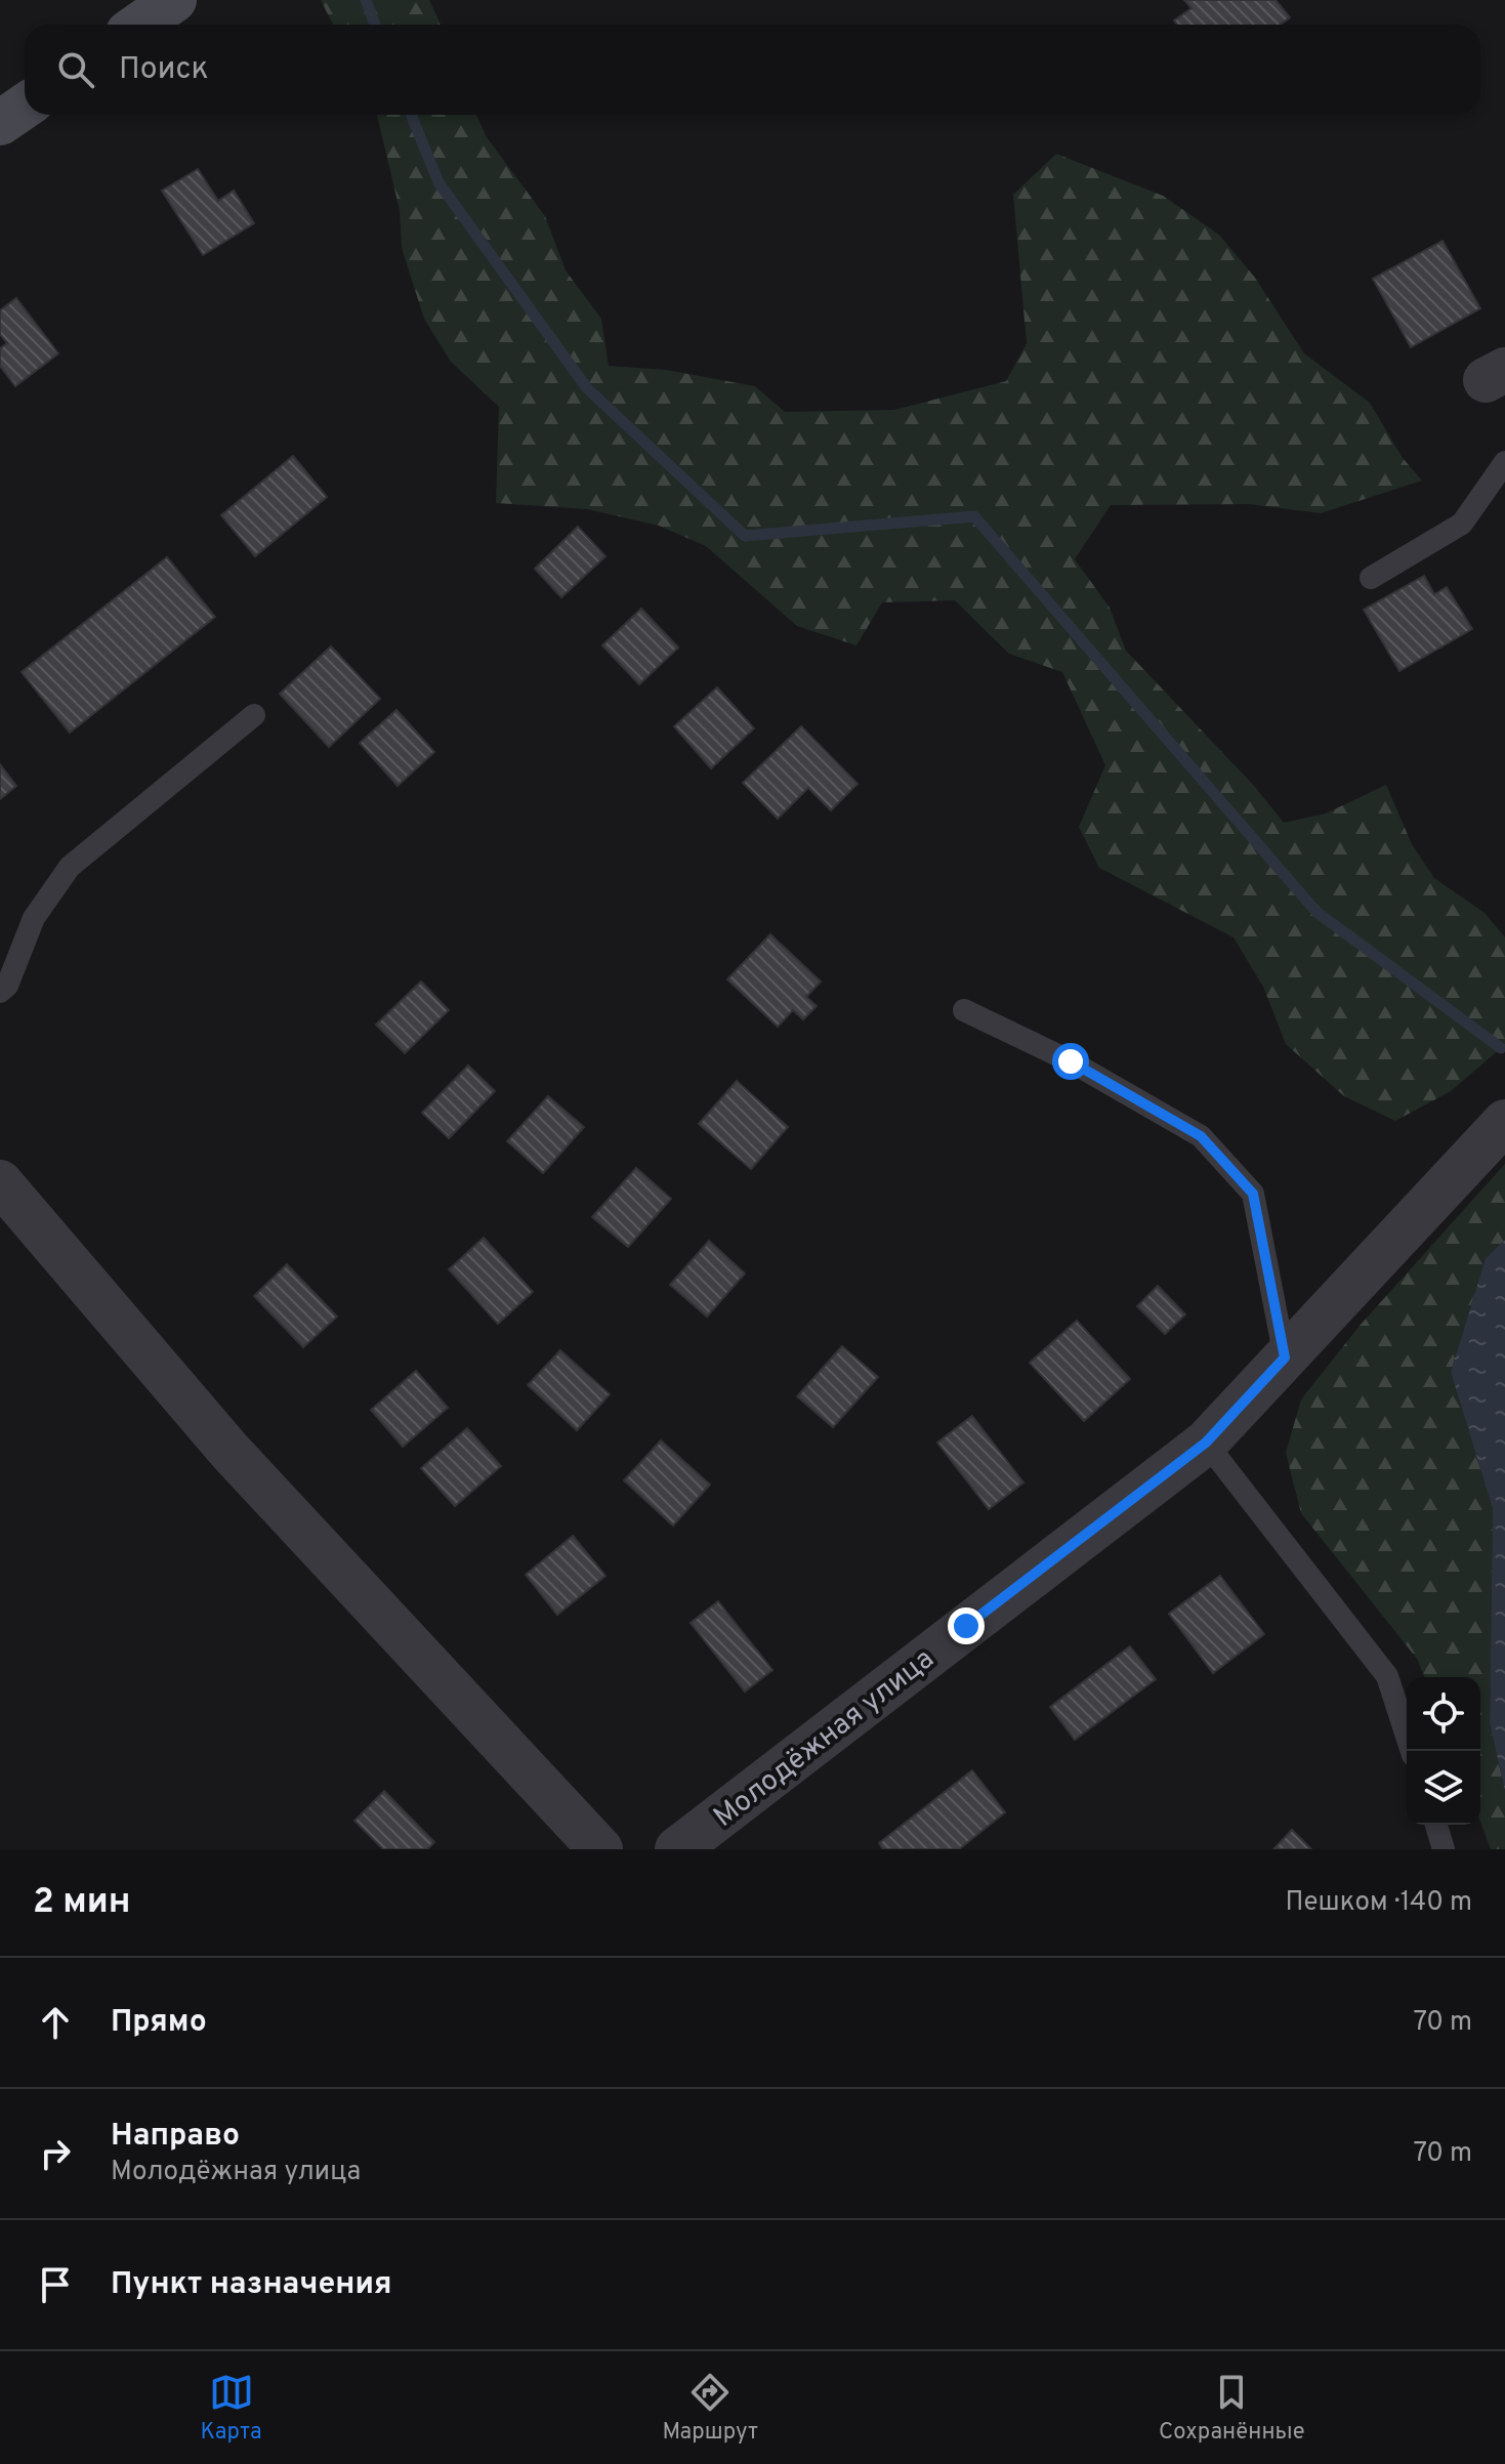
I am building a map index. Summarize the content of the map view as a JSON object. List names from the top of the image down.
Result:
{
  "streets": {
    "street": ["Молодёжная улица"]
  },
  "page": {
    "search": "Поиск",
    "heading": ["2 мин", "Пешком · 140 m"],
    "list": [
      ["Прямо", "70 m"],
      ["Направо", "Молодёжная улица", "70 m"],
      "Пункт назначения"
    ],
    "nav": ["Карта", "Маршрут", "Сохранённые"]
  }
}
